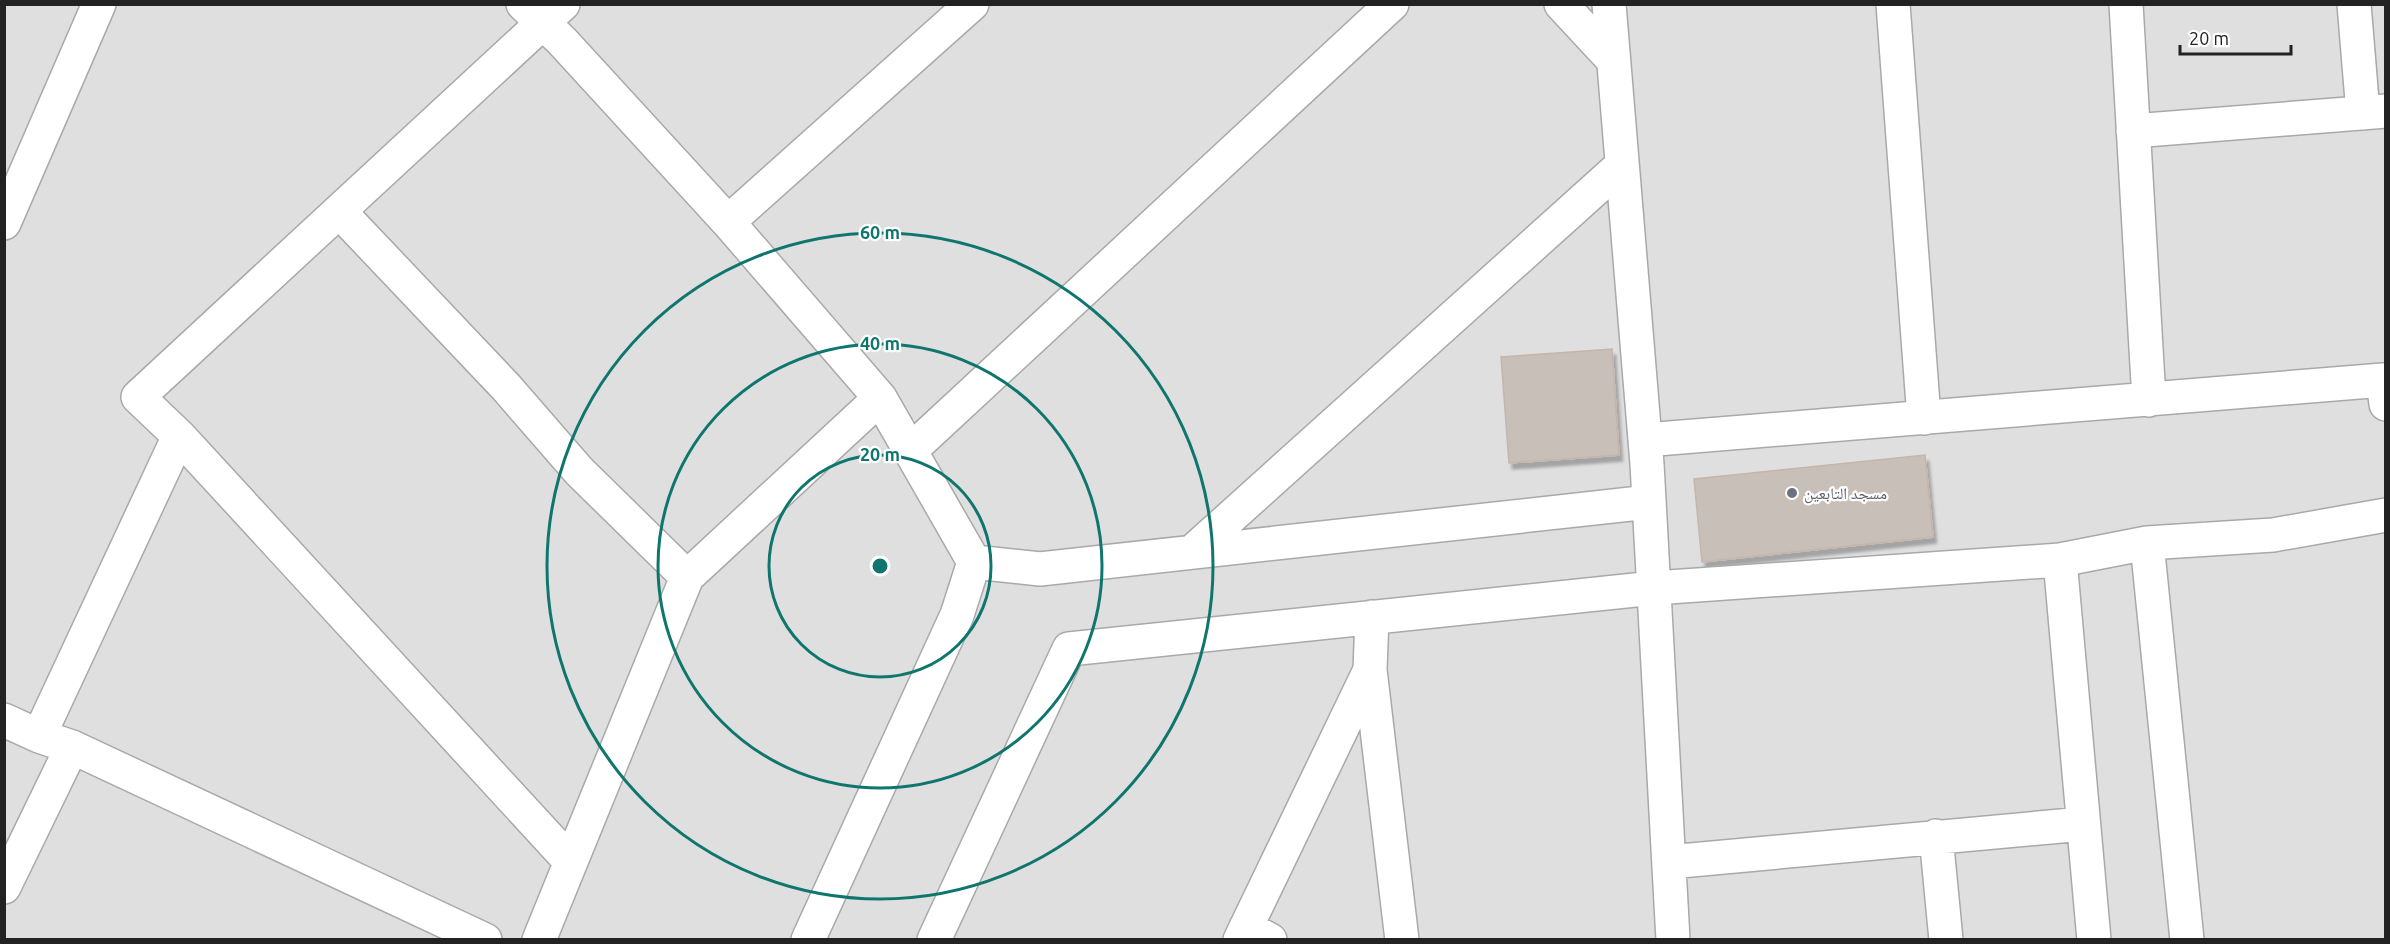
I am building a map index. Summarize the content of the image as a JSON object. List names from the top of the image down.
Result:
{
  "places": ["مسجد التابعين"],
  "scale_bar": "20 m",
  "rings": ["60 m", "40 m", "20 m"]
}
